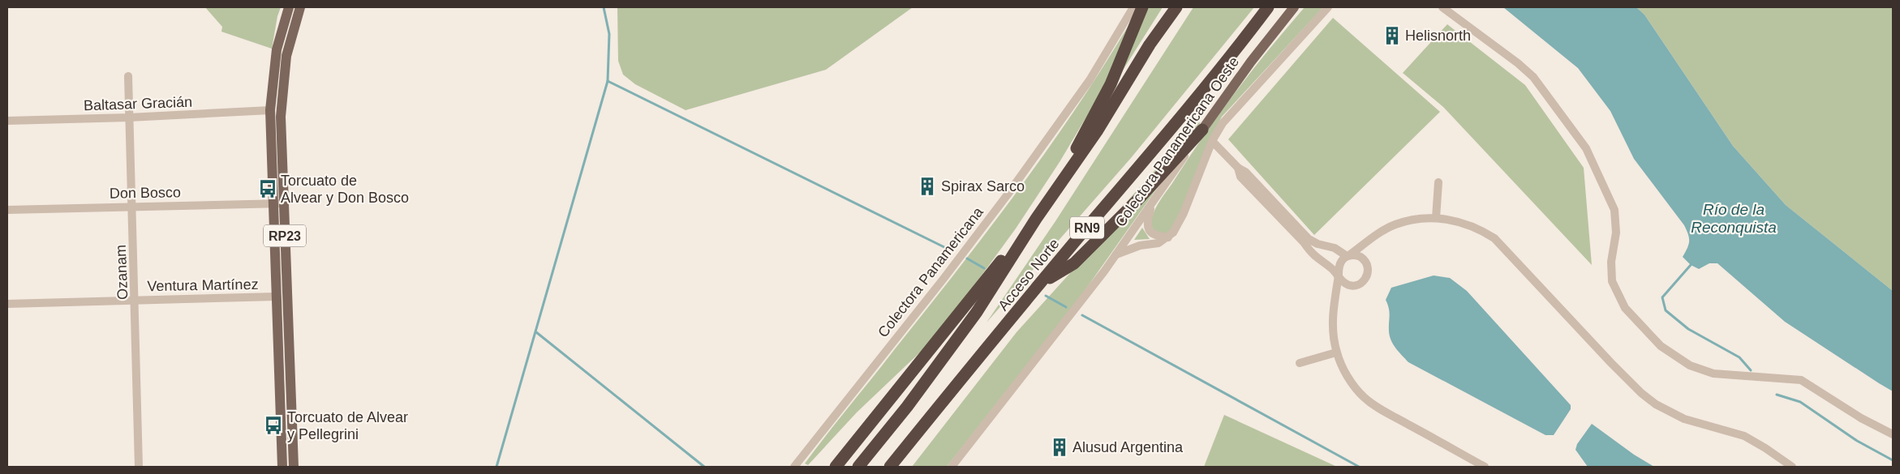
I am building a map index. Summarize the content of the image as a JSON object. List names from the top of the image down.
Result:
{
  "streets": {
    "highway": ["RN9", "Acceso Norte"],
    "main road": ["Colectora Panamericana Oeste", "RP23"],
    "street": [
      "Baltasar Gracián",
      "Don Bosco",
      "Ozanam",
      "Colectora Panamericana",
      "Ventura Martínez"
    ]
  },
  "crossings": [
    ["Baltasar Gracián", "RP23"],
    ["Baltasar Gracián", "Ozanam"],
    ["Don Bosco", "RP23"],
    ["Don Bosco", "Ozanam"],
    ["RP23", "Ventura Martínez"],
    ["Ozanam", "Ventura Martínez"]
  ],
  "water": ["Río de la Reconquista"],
  "places": {
    "building": ["Helisnorth", "Spirax Sarco", "Alusud Argentina"],
    "bus stop": ["Torcuato de Alvear y Don Bosco", "Torcuato de Alvear y Pellegrini"]
  }
}
